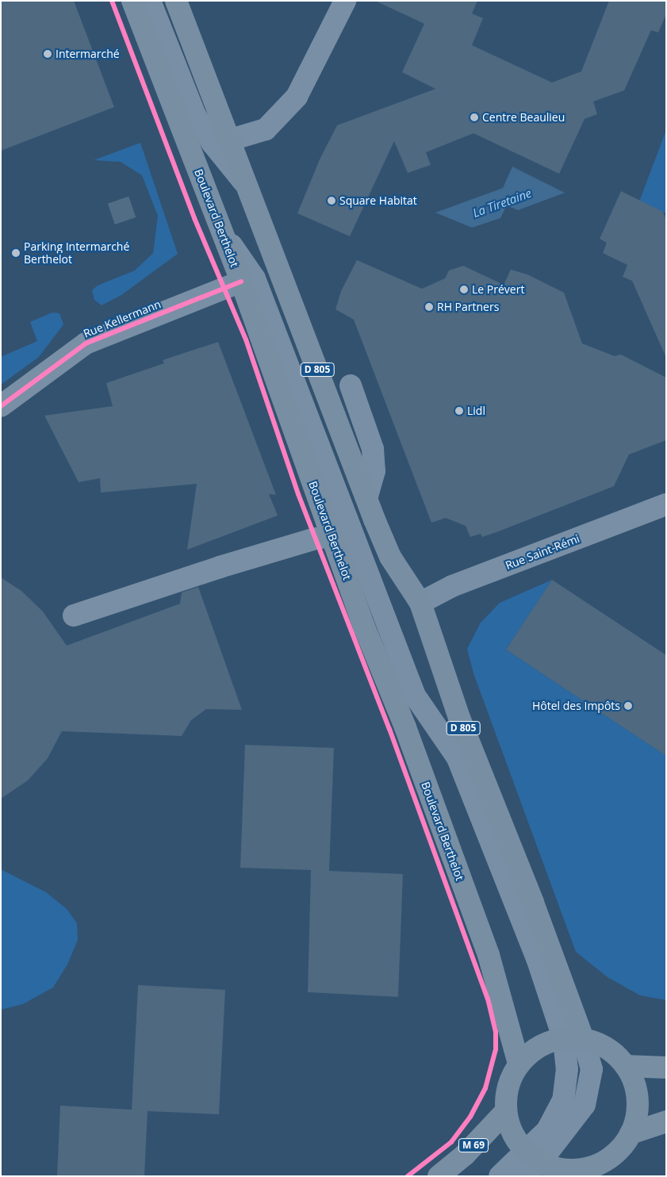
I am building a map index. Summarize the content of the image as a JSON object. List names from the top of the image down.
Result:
{
  "streets": {
    "main road": ["Boulevard Berthelot", "D 805", "M 69"],
    "street": ["Rue Kellermann", "Rue Saint-Rémi"]
  },
  "crossings": [
    ["Boulevard Berthelot", "Rue Kellermann"],
    ["D 805", "Rue Saint-Rémi"]
  ],
  "water": ["La Tiretaine"],
  "places": [
    "Intermarché",
    "Centre Beaulieu",
    "Square Habitat",
    "Parking Intermarché Berthelot",
    "Le Prévert",
    "RH Partners",
    "Lidl",
    "Hôtel des Impôts"
  ]
}
